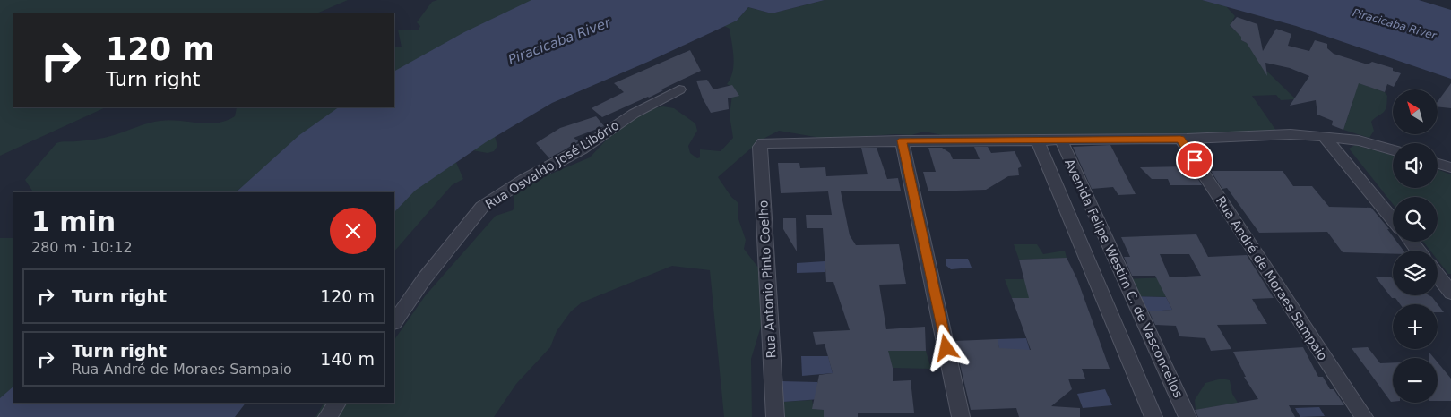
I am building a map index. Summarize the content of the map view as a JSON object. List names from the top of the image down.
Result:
{
  "streets": {
    "street": [
      "Rua Osvaldo José Libório",
      "Avenida Felipe Westim C. de Vasconcellos",
      "Rua André de Moraes Sampaio",
      "Rua Antonio Pinto Coelho"
    ]
  },
  "water": ["Piracicaba River"],
  "north": "top left",
  "page": {
    "turn": ["120 m", "Turn right"],
    "map_buttons": ["+", "−"],
    "heading": ["1 min", "280 m · 10:12"],
    "list": [
      {
        "name": "Turn right",
        "value": "120 m"
      },
      {
        "name": "Turn right",
        "note": "Rua André de Moraes Sampaio",
        "value": "140 m"
      }
    ]
  }
}
